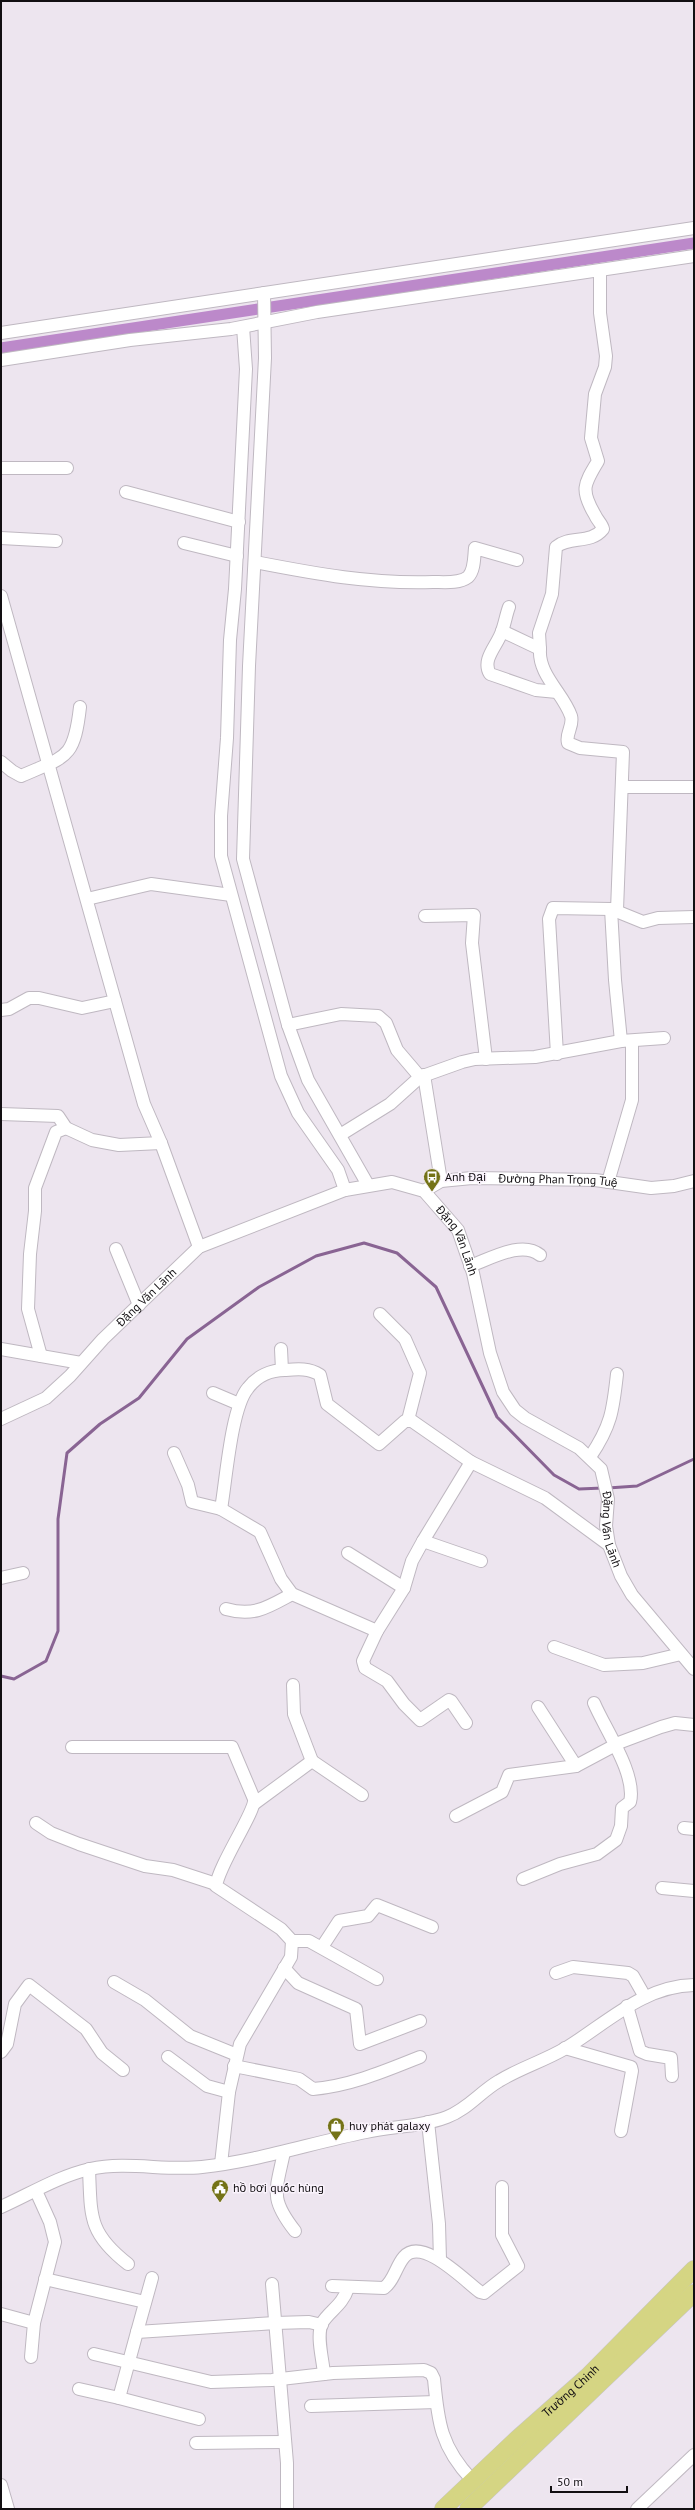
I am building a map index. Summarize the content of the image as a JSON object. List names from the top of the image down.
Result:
{
  "streets": {
    "highway": ["Trường Chinh"],
    "street": ["Đường Phan Trọng Tuệ", "Đặng Văn Lãnh"]
  },
  "crossings": [
    ["Đường Phan Trọng Tuệ", "Đặng Văn Lãnh"]
  ],
  "places": {
    "bus stop": ["Anh Đại"],
    "shop": ["huy phát galaxy"],
    "public building": ["hồ bơi quốc hùng"]
  },
  "scale_bar": "50 m"
}
